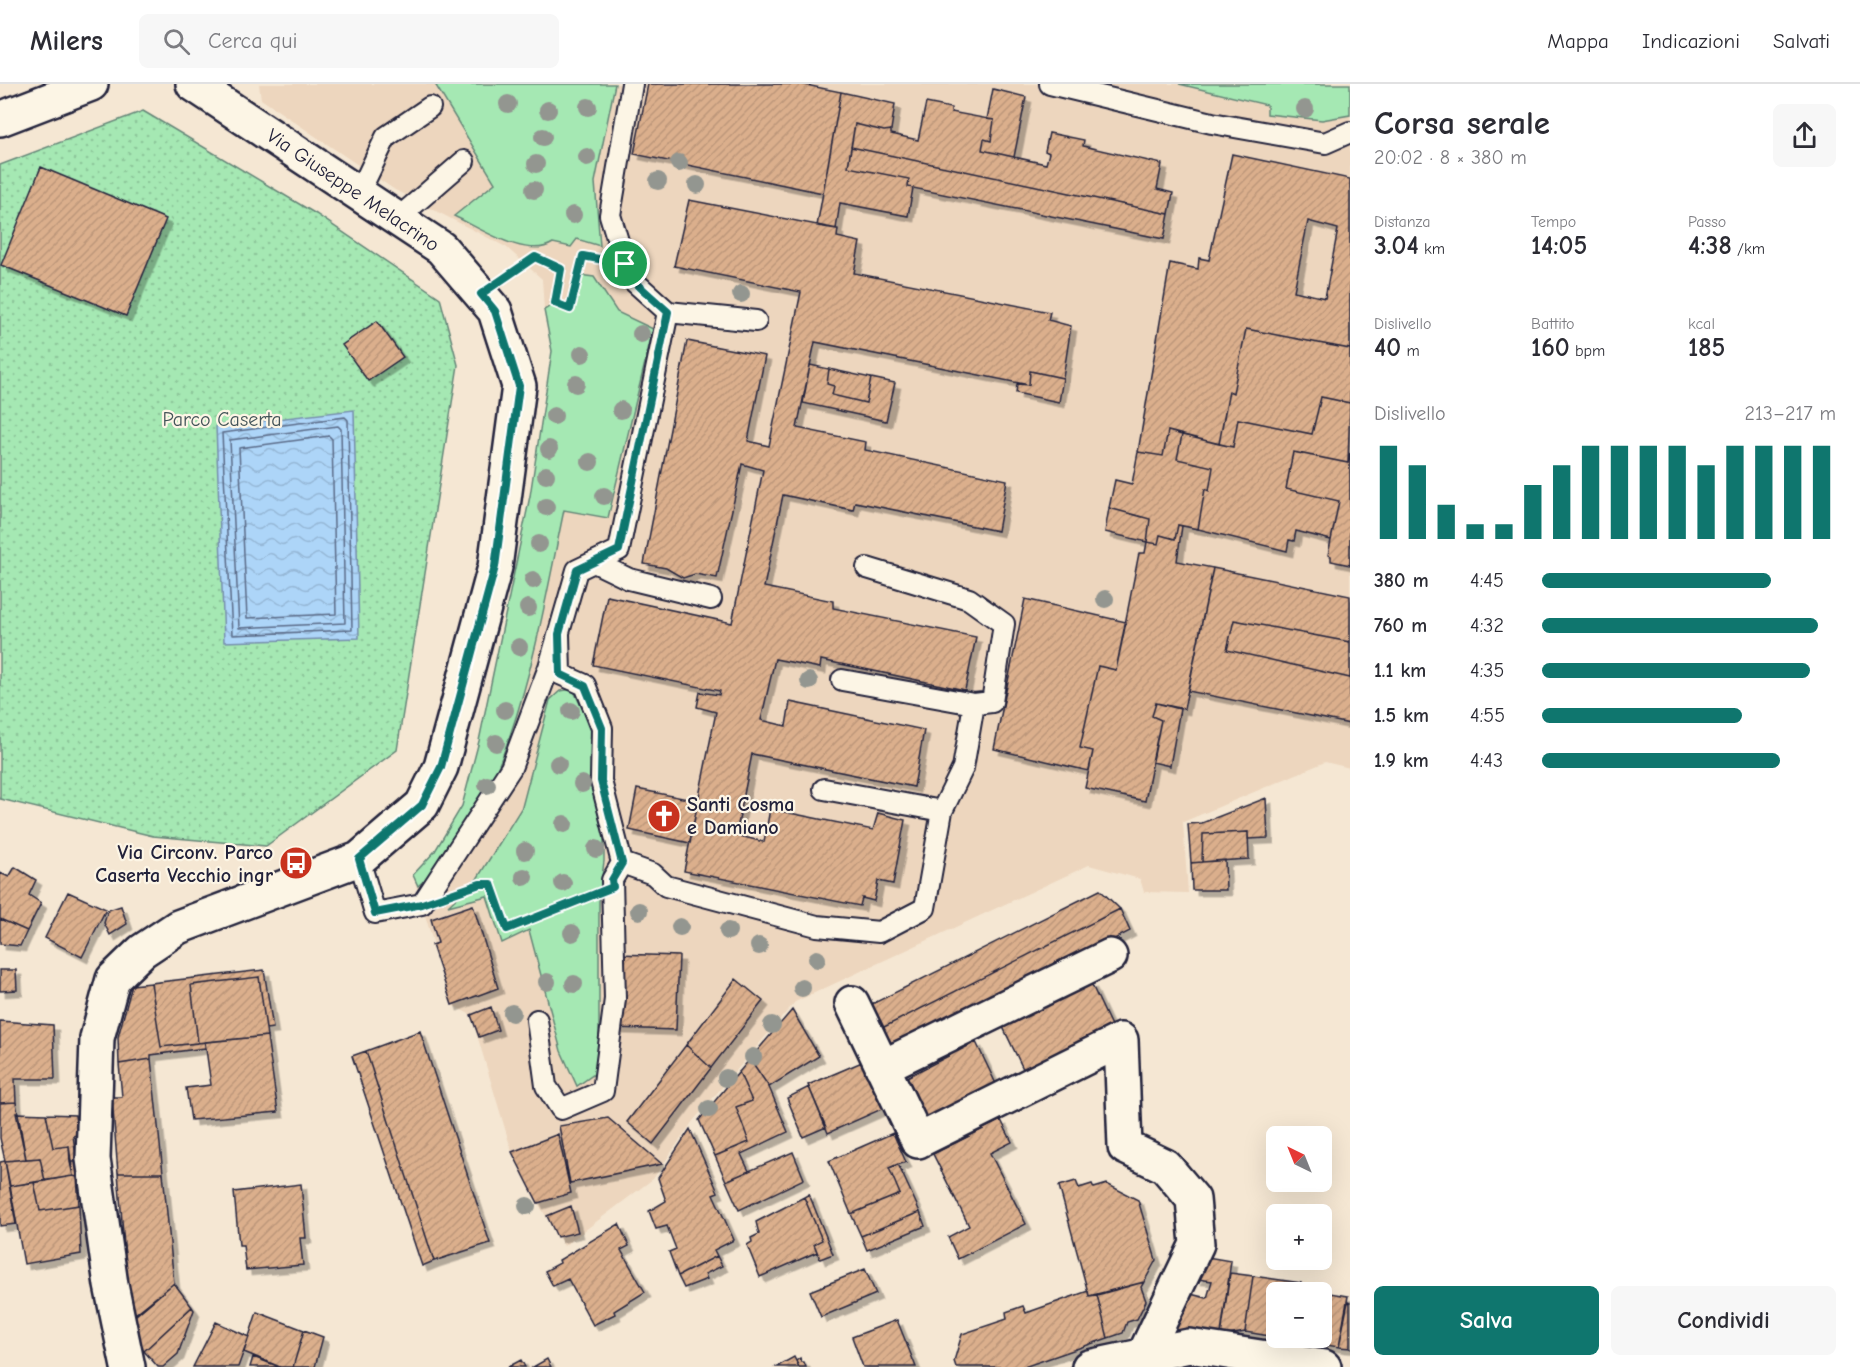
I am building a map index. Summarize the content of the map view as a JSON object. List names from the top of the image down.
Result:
{
  "streets": {
    "street": ["Via Giuseppe Melacrino"]
  },
  "parks": ["Parco Caserta"],
  "places": {
    "church": ["Santi Cosma e Damiano"],
    "bus stop": ["Via Circonv. Parco Caserta Vecchio ingr"]
  },
  "north": "top left",
  "page": {
    "header": "Milers",
    "search": "Cerca qui",
    "nav": ["Mappa", "Indicazioni", "Salvati"],
    "heading": ["Corsa serale", "20:02 · 8 × 380 m"],
    "stats": [
      ["Distanza", "3.04 km"],
      ["Tempo", "14:05"],
      ["Passo", "4:38 /km"],
      ["Dislivello", "40 m"],
      ["Battito", "160 bpm"],
      ["kcal", "185"]
    ],
    "chart": ["Dislivello", "213–217 m"],
    "list": [
      {
        "name": "380 m",
        "note": "4:45"
      },
      {
        "name": "760 m",
        "note": "4:32"
      },
      {
        "name": "1.1 km",
        "note": "4:35"
      },
      {
        "name": "1.5 km",
        "note": "4:55"
      },
      {
        "name": "1.9 km",
        "note": "4:43"
      }
    ],
    "map_buttons": ["+", "−"],
    "buttons": ["Salva", "Condividi"]
  }
}
